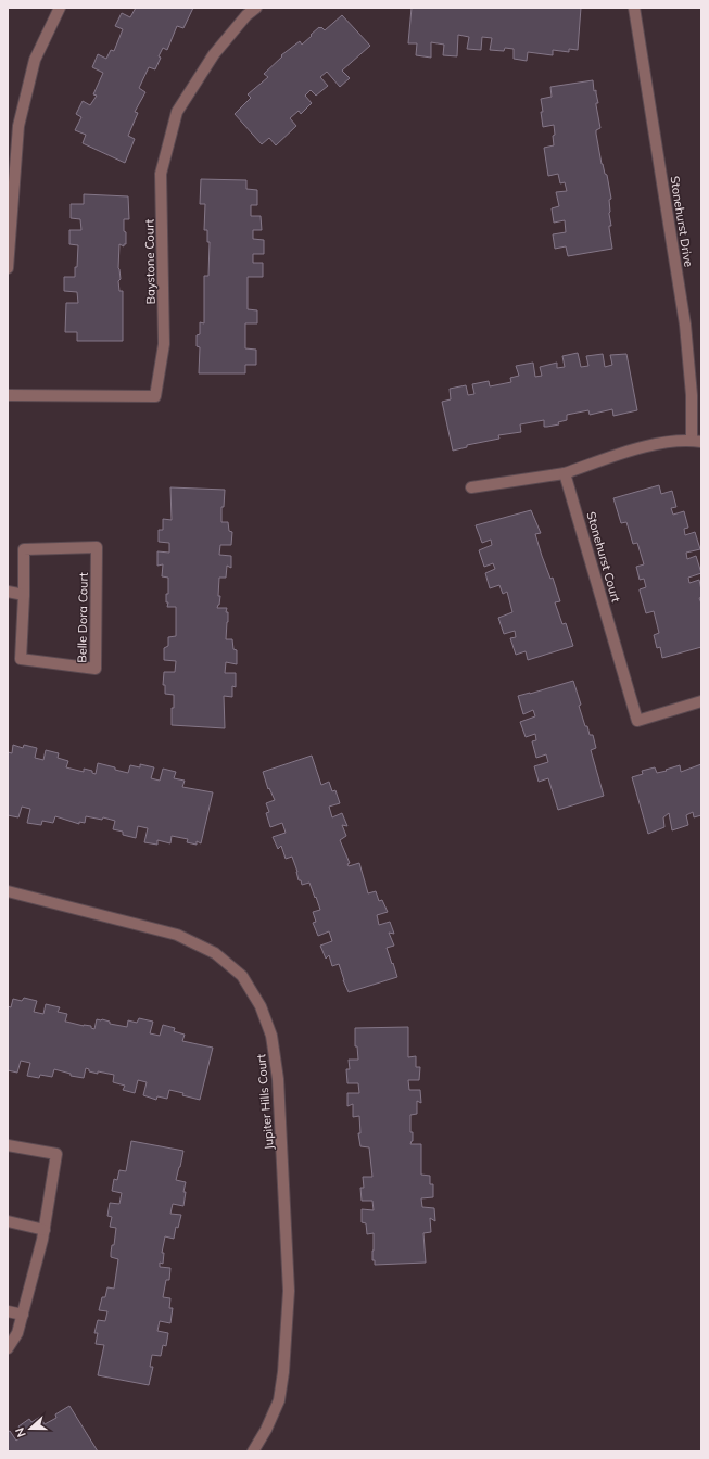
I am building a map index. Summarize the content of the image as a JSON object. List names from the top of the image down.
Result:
{
  "streets": {
    "street": [
      "Stonehurst Drive",
      "Baystone Court",
      "Stonehurst Court",
      "Belle Dora Court",
      "Jupiter Hills Court"
    ]
  },
  "north": "left"
}
